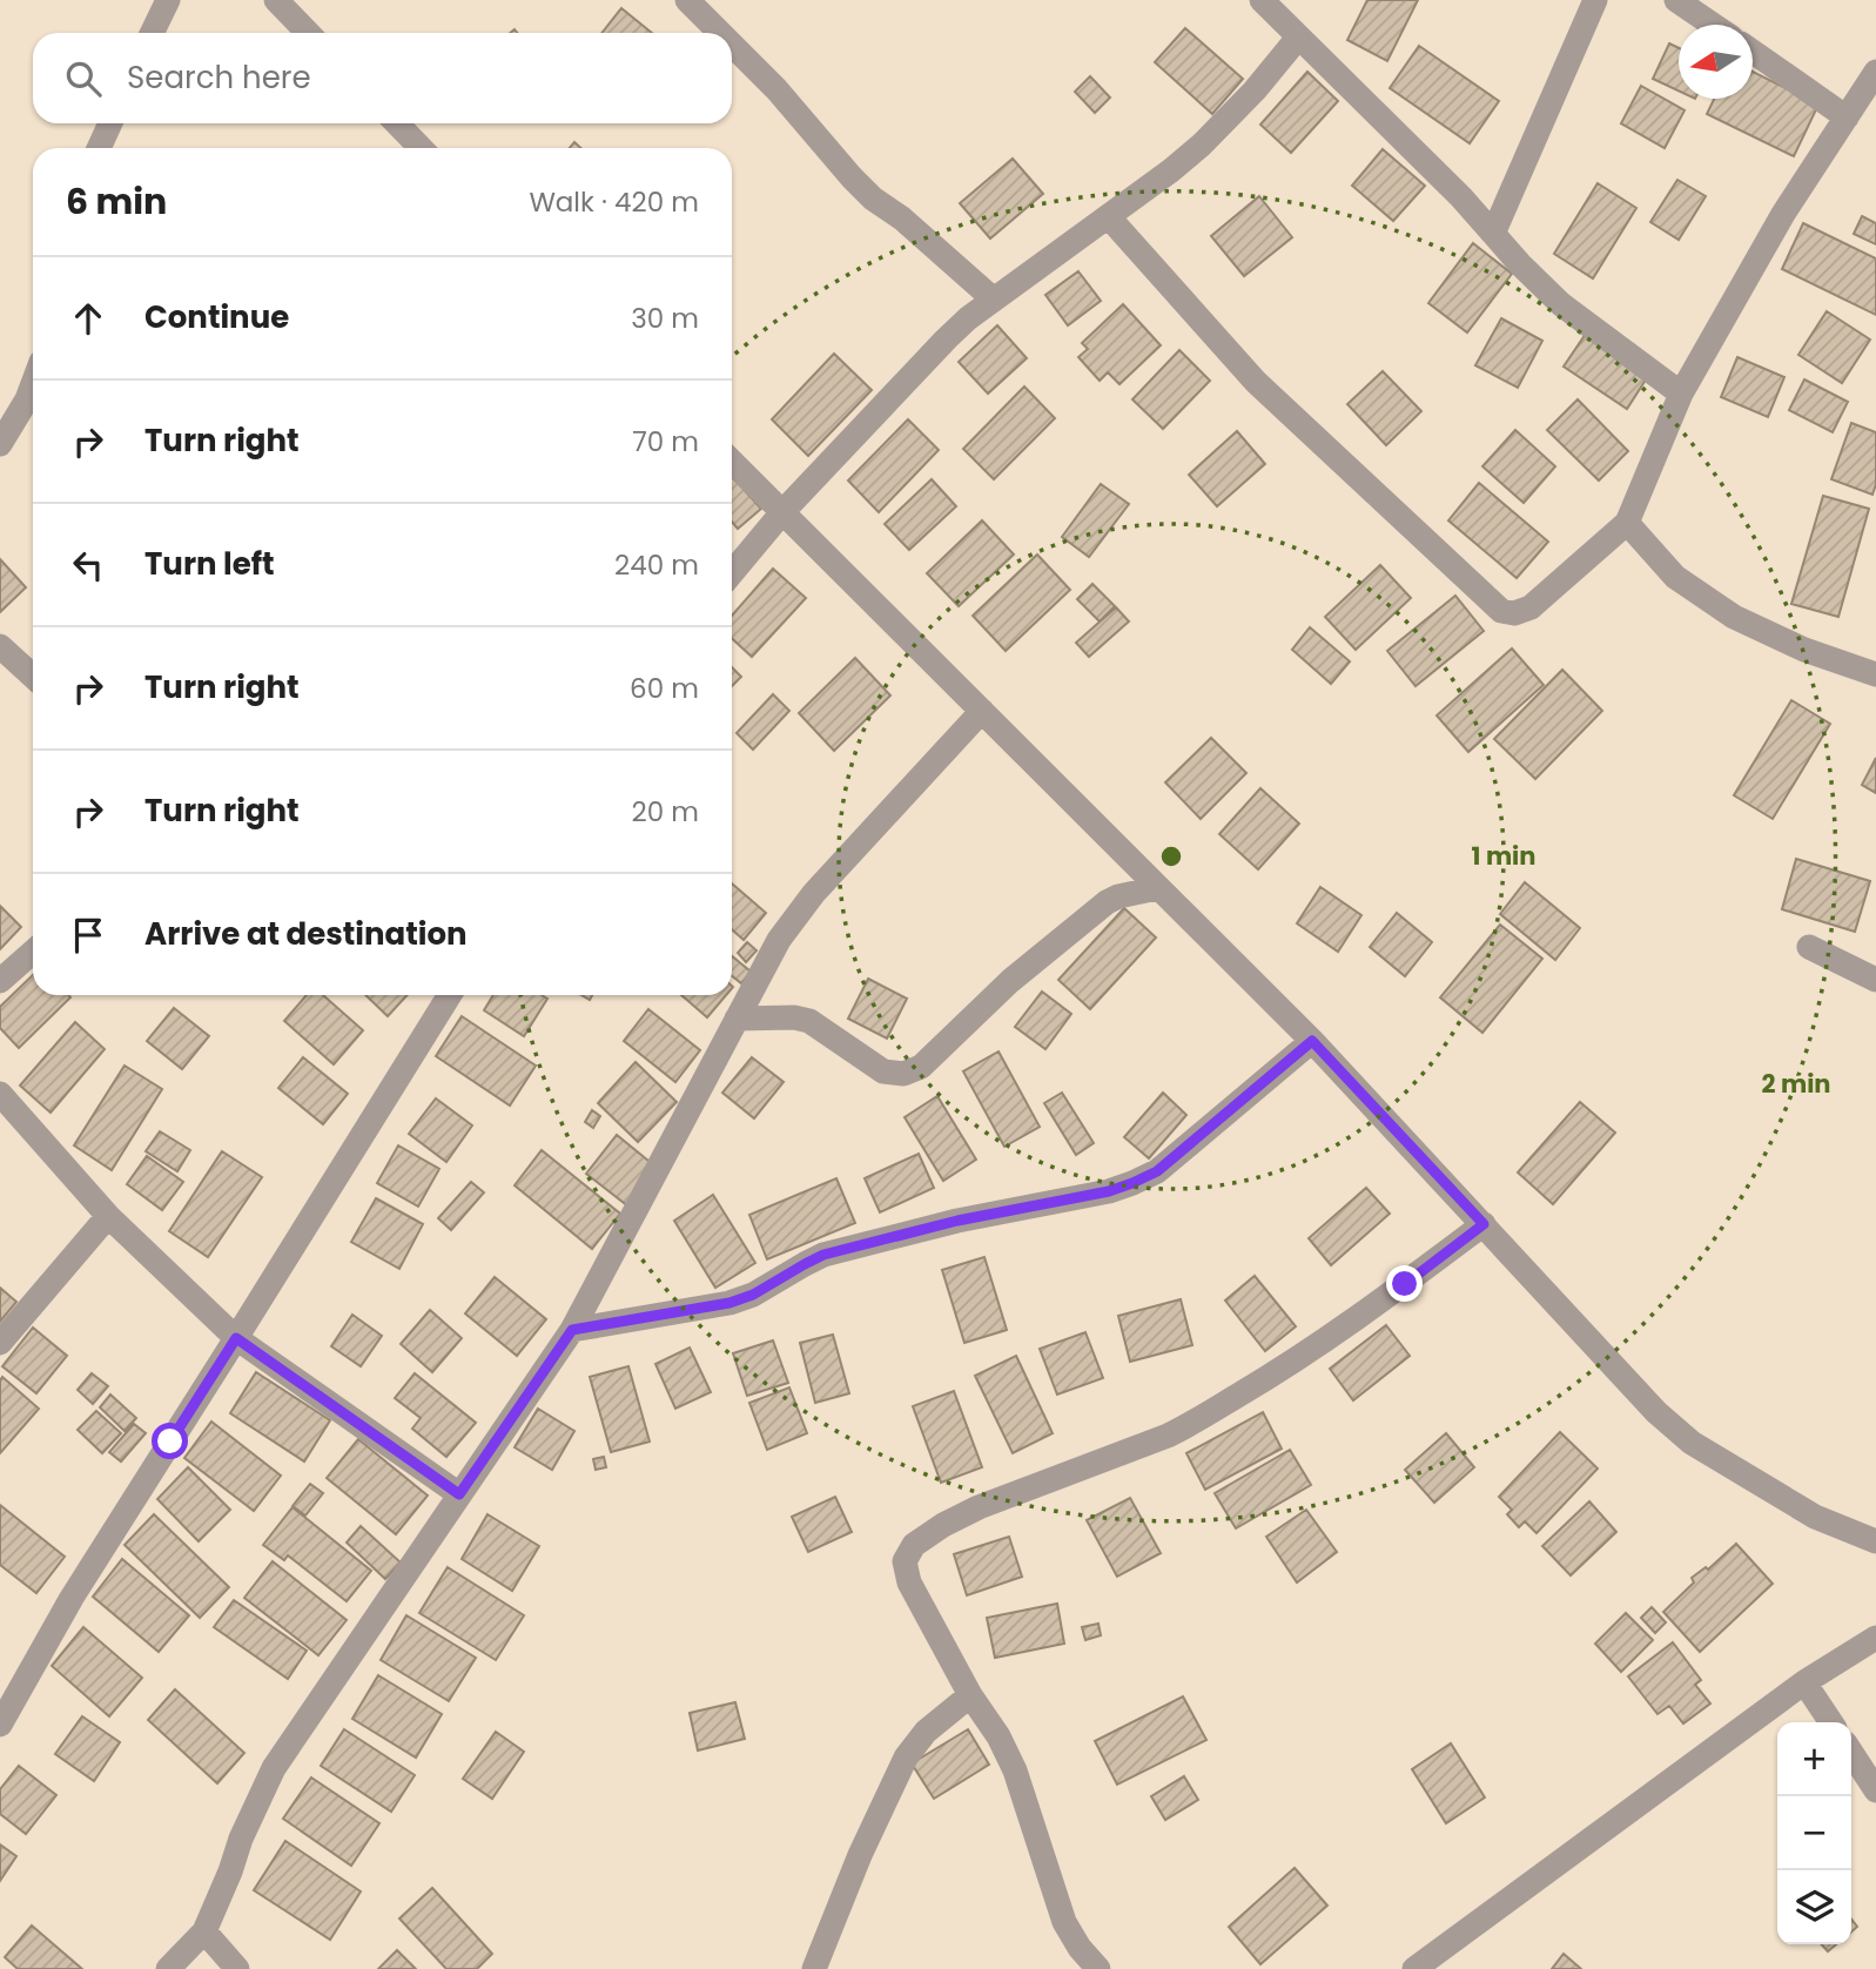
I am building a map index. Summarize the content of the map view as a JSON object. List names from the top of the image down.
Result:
{
  "north": "left",
  "page": {
    "search": "Search here",
    "heading": ["6 min", "Walk · 420 m"],
    "list": [
      ["Continue", "30 m"],
      ["Turn right", "70 m"],
      ["Turn left", "240 m"],
      ["Turn right", "60 m"],
      ["Turn right", "20 m"],
      "Arrive at destination"
    ],
    "map_buttons": ["+", "−"]
  },
  "rings": ["1 min", "2 min"]
}
